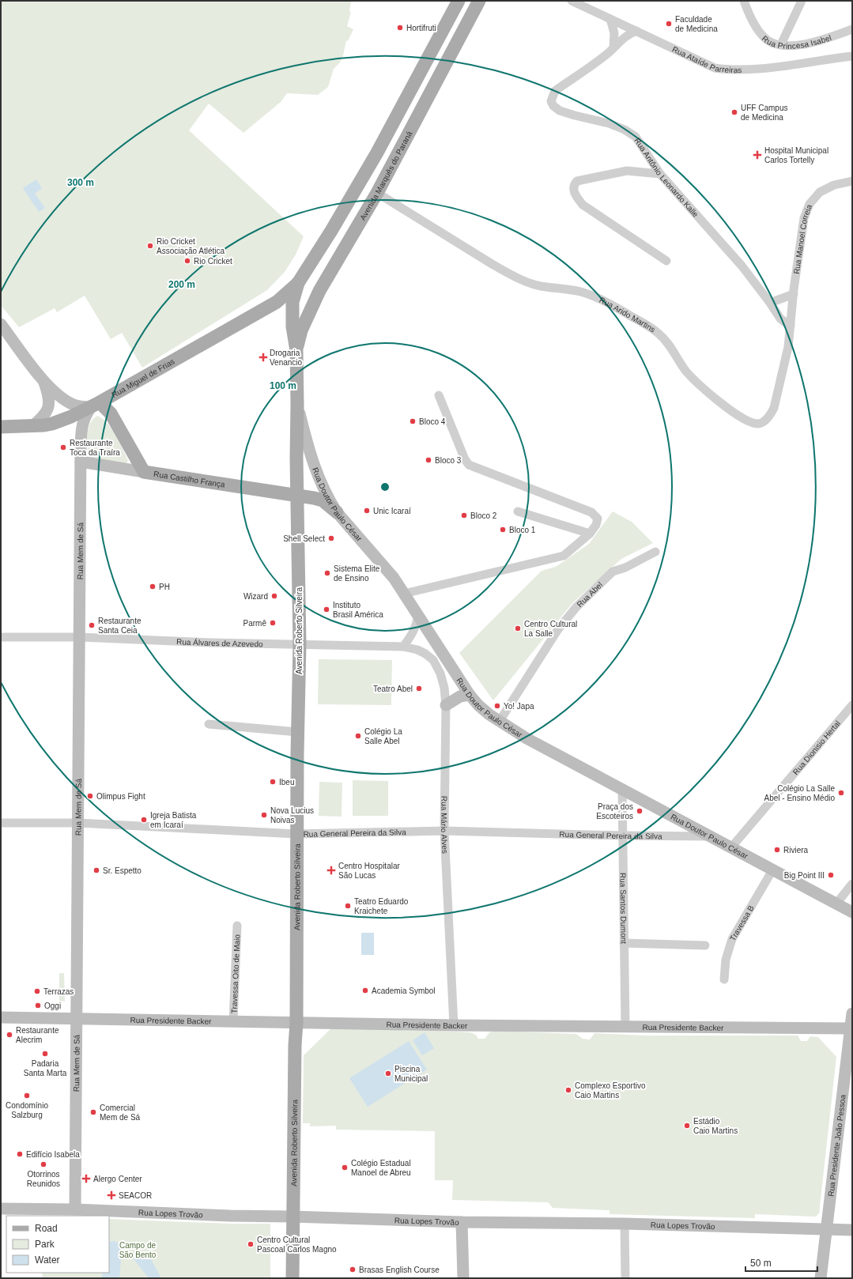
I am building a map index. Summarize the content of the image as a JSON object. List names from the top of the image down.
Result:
{
  "streets": {
    "main road": [
      "Avenida Marquês do Paraná",
      "Rua Miguel de Frias",
      "Rua Castilho França",
      "Rua Doutor Paulo César",
      "Rua Mem de Sá",
      "Avenida Roberto Silveira",
      "Rua Presidente Backer",
      "Rua Presidente João Pessoa",
      "Rua Lopes Trovão"
    ],
    "street": [
      "Rua Princesa Isabel",
      "Rua Ataíde Parreiras",
      "Rua Antônio Leonardo Kalle",
      "Rua Manoel Correia",
      "Rua Arido Martins",
      "Rua Abel",
      "Rua Álvares de Azevedo",
      "Rua Dionisio Hertal",
      "Rua Mário Alves",
      "Rua General Pereira da Silva",
      "Rua Santos Dumont",
      "Travessa B",
      "Travessa Oito de Maio"
    ]
  },
  "crossings": [
    ["Avenida Marquês do Paraná", "Rua Arido Martins"],
    ["Avenida Marquês do Paraná", "Rua Doutor Paulo César"],
    ["Rua Antônio Leonardo Kalle", "Rua Manoel Correia"],
    ["Rua Antônio Leonardo Kalle", "Rua Arido Martins"],
    ["Rua Manoel Correia", "Rua Arido Martins"],
    ["Rua Miguel de Frias", "Rua Mem de Sá"],
    ["Rua Castilho França", "Rua Doutor Paulo César"],
    ["Rua Castilho França", "Rua Mem de Sá"],
    ["Rua Castilho França", "Avenida Roberto Silveira"],
    ["Rua Doutor Paulo César", "Rua Abel"],
    ["Rua Doutor Paulo César", "Avenida Roberto Silveira"],
    ["Rua Doutor Paulo César", "Rua Dionisio Hertal"],
    ["Rua Doutor Paulo César", "Rua General Pereira da Silva"],
    ["Rua Doutor Paulo César", "Rua Santos Dumont"],
    ["Rua Doutor Paulo César", "Travessa B"],
    ["Rua Mem de Sá", "Rua Álvares de Azevedo"],
    ["Rua Mem de Sá", "Rua General Pereira da Silva"],
    ["Rua Mem de Sá", "Rua Presidente Backer"],
    ["Rua Mem de Sá", "Rua Lopes Trovão"],
    ["Avenida Roberto Silveira", "Rua Álvares de Azevedo"],
    ["Avenida Roberto Silveira", "Rua General Pereira da Silva"],
    ["Avenida Roberto Silveira", "Rua Presidente Backer"],
    ["Avenida Roberto Silveira", "Rua Lopes Trovão"],
    ["Rua Álvares de Azevedo", "Rua Mário Alves"],
    ["Rua Mário Alves", "Rua General Pereira da Silva"],
    ["Rua Mário Alves", "Rua Presidente Backer"],
    ["Rua General Pereira da Silva", "Rua Santos Dumont"],
    ["Rua Santos Dumont", "Rua Presidente Backer"],
    ["Travessa Oito de Maio", "Rua Presidente Backer"],
    ["Rua Presidente Backer", "Rua Presidente João Pessoa"],
    ["Rua Presidente João Pessoa", "Rua Lopes Trovão"]
  ],
  "parks": ["Campo de São Bento"],
  "places": {
    "other": [
      "Faculdade de Medicina",
      "Hortifruti",
      "UFF Campus de Medicina",
      "Rio Cricket Associação Atlética",
      "Rio Cricket",
      "Bloco 4",
      "Restaurante Toca da Traíra",
      "Bloco 3",
      "Unic Icaraí",
      "Bloco 2",
      "Bloco 1",
      "Shell Select",
      "Sistema Elite de Ensino",
      "PH",
      "Wizard",
      "Instituto Brasil América",
      "Parmê",
      "Restaurante Santa Ceia",
      "Centro Cultural La Salle",
      "Teatro Abel",
      "Yo! Japa",
      "Colégio La Salle Abel",
      "Ibeu",
      "Colégio La Salle Abel - Ensino Médio",
      "Olimpus Fight",
      "Praça dos Escoteiros",
      "Nova Lucius Noivas",
      "Igreja Batista em Icaraí",
      "Riviera",
      "Sr. Espetto",
      "Big Point III",
      "Teatro Eduardo Kraichete",
      "Academia Symbol",
      "Terrazas",
      "Oggi",
      "Restaurante Alecrim",
      "Padaria Santa Marta",
      "Piscina Municipal",
      "Complexo Esportivo Caio Martins",
      "Condomínio Salzburg",
      "Comercial Mem de Sá",
      "Estádio Caio Martins",
      "Edifício Isabela",
      "Otorrinos Reunidos",
      "Colégio Estadual Manoel de Abreu",
      "Centro Cultural Pascoal Carlos Magno",
      "Brasas English Course"
    ],
    "health": [
      "Hospital Municipal Carlos Tortelly",
      "Drogaria Venancio",
      "Centro Hospitalar São Lucas",
      "Alergo Center",
      "SEACOR"
    ]
  },
  "legend": ["Road", "Park", "Water"],
  "scale_bar": "50 m",
  "rings": ["300 m", "200 m", "100 m"]
}
